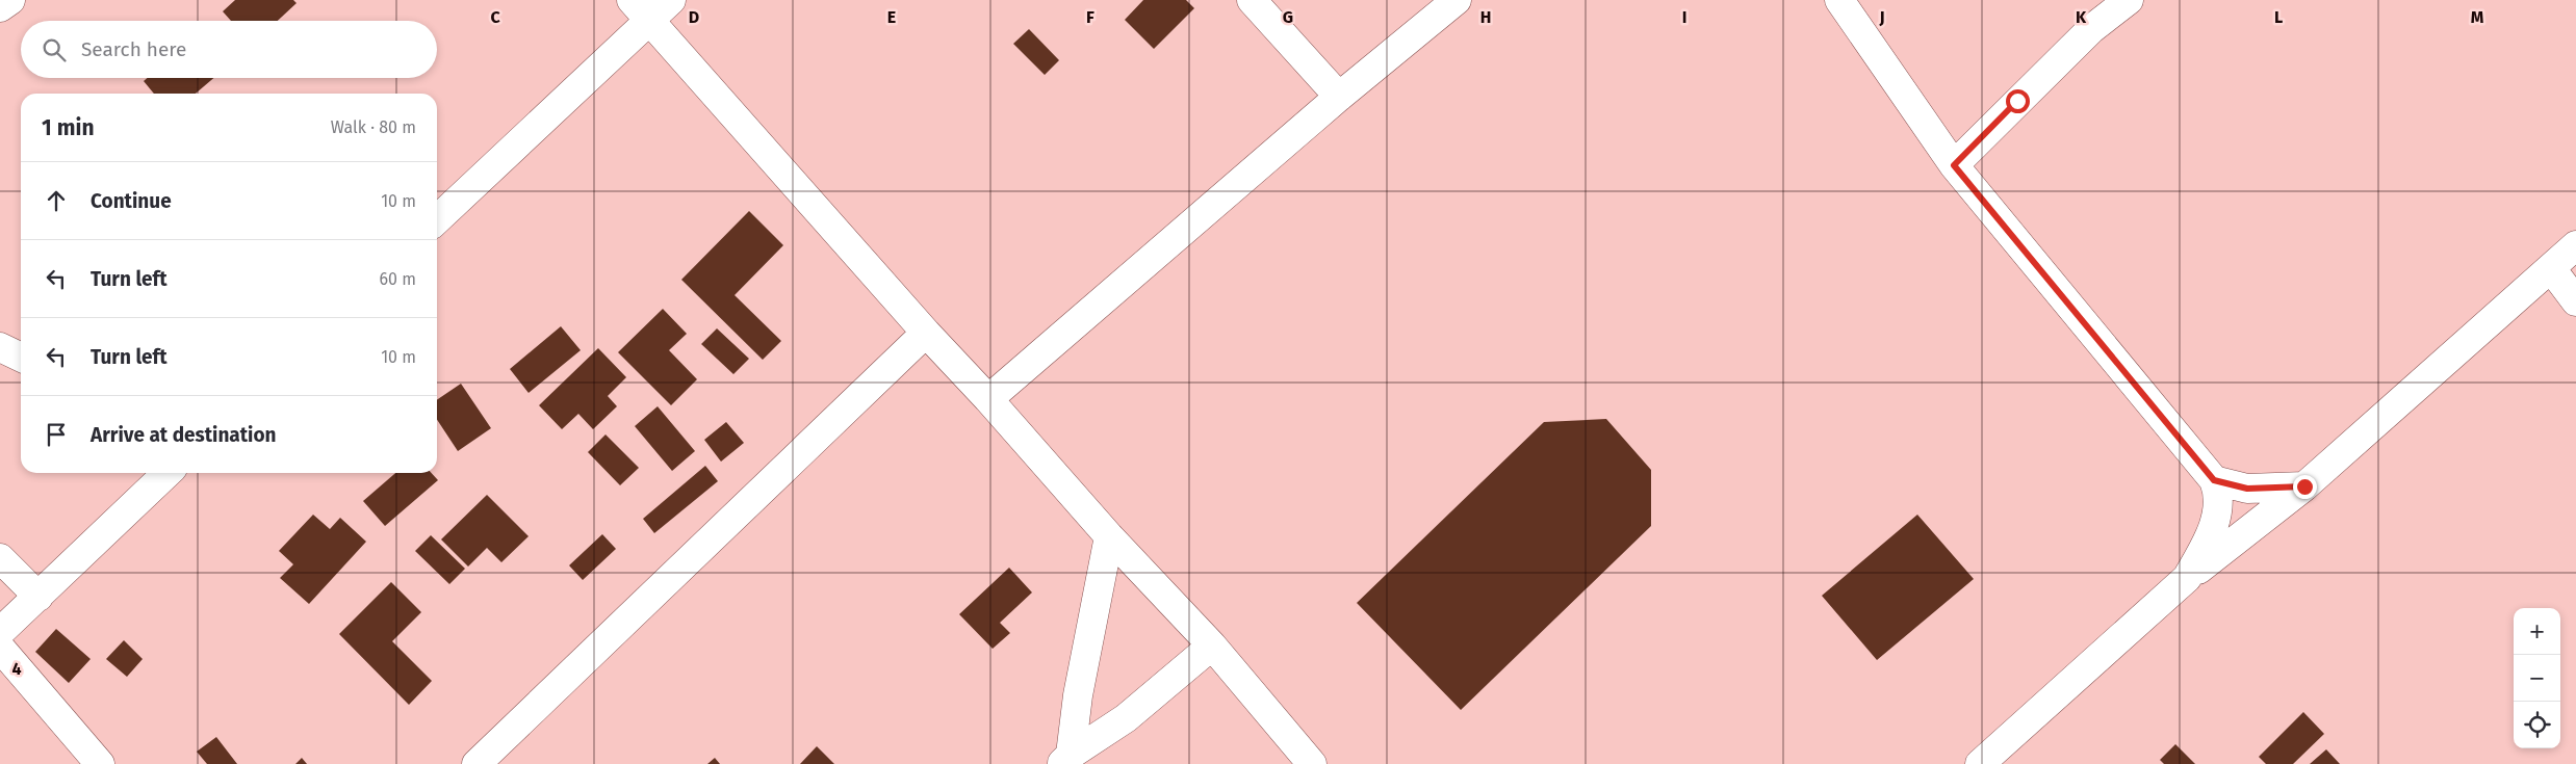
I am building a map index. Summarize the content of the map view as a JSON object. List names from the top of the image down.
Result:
{
  "page": {
    "search": "Search here",
    "heading": ["1 min", "Walk · 80 m"],
    "list": [
      ["Continue", "10 m"],
      ["Turn left", "60 m"],
      ["Turn left", "10 m"],
      "Arrive at destination"
    ],
    "map_buttons": ["+", "−"]
  },
  "grid": {
    "columns": [
      "C",
      "D",
      "E",
      "F",
      "G",
      "H",
      "I",
      "J",
      "K",
      "L",
      "M"
    ],
    "rows": ["4"]
  }
}
